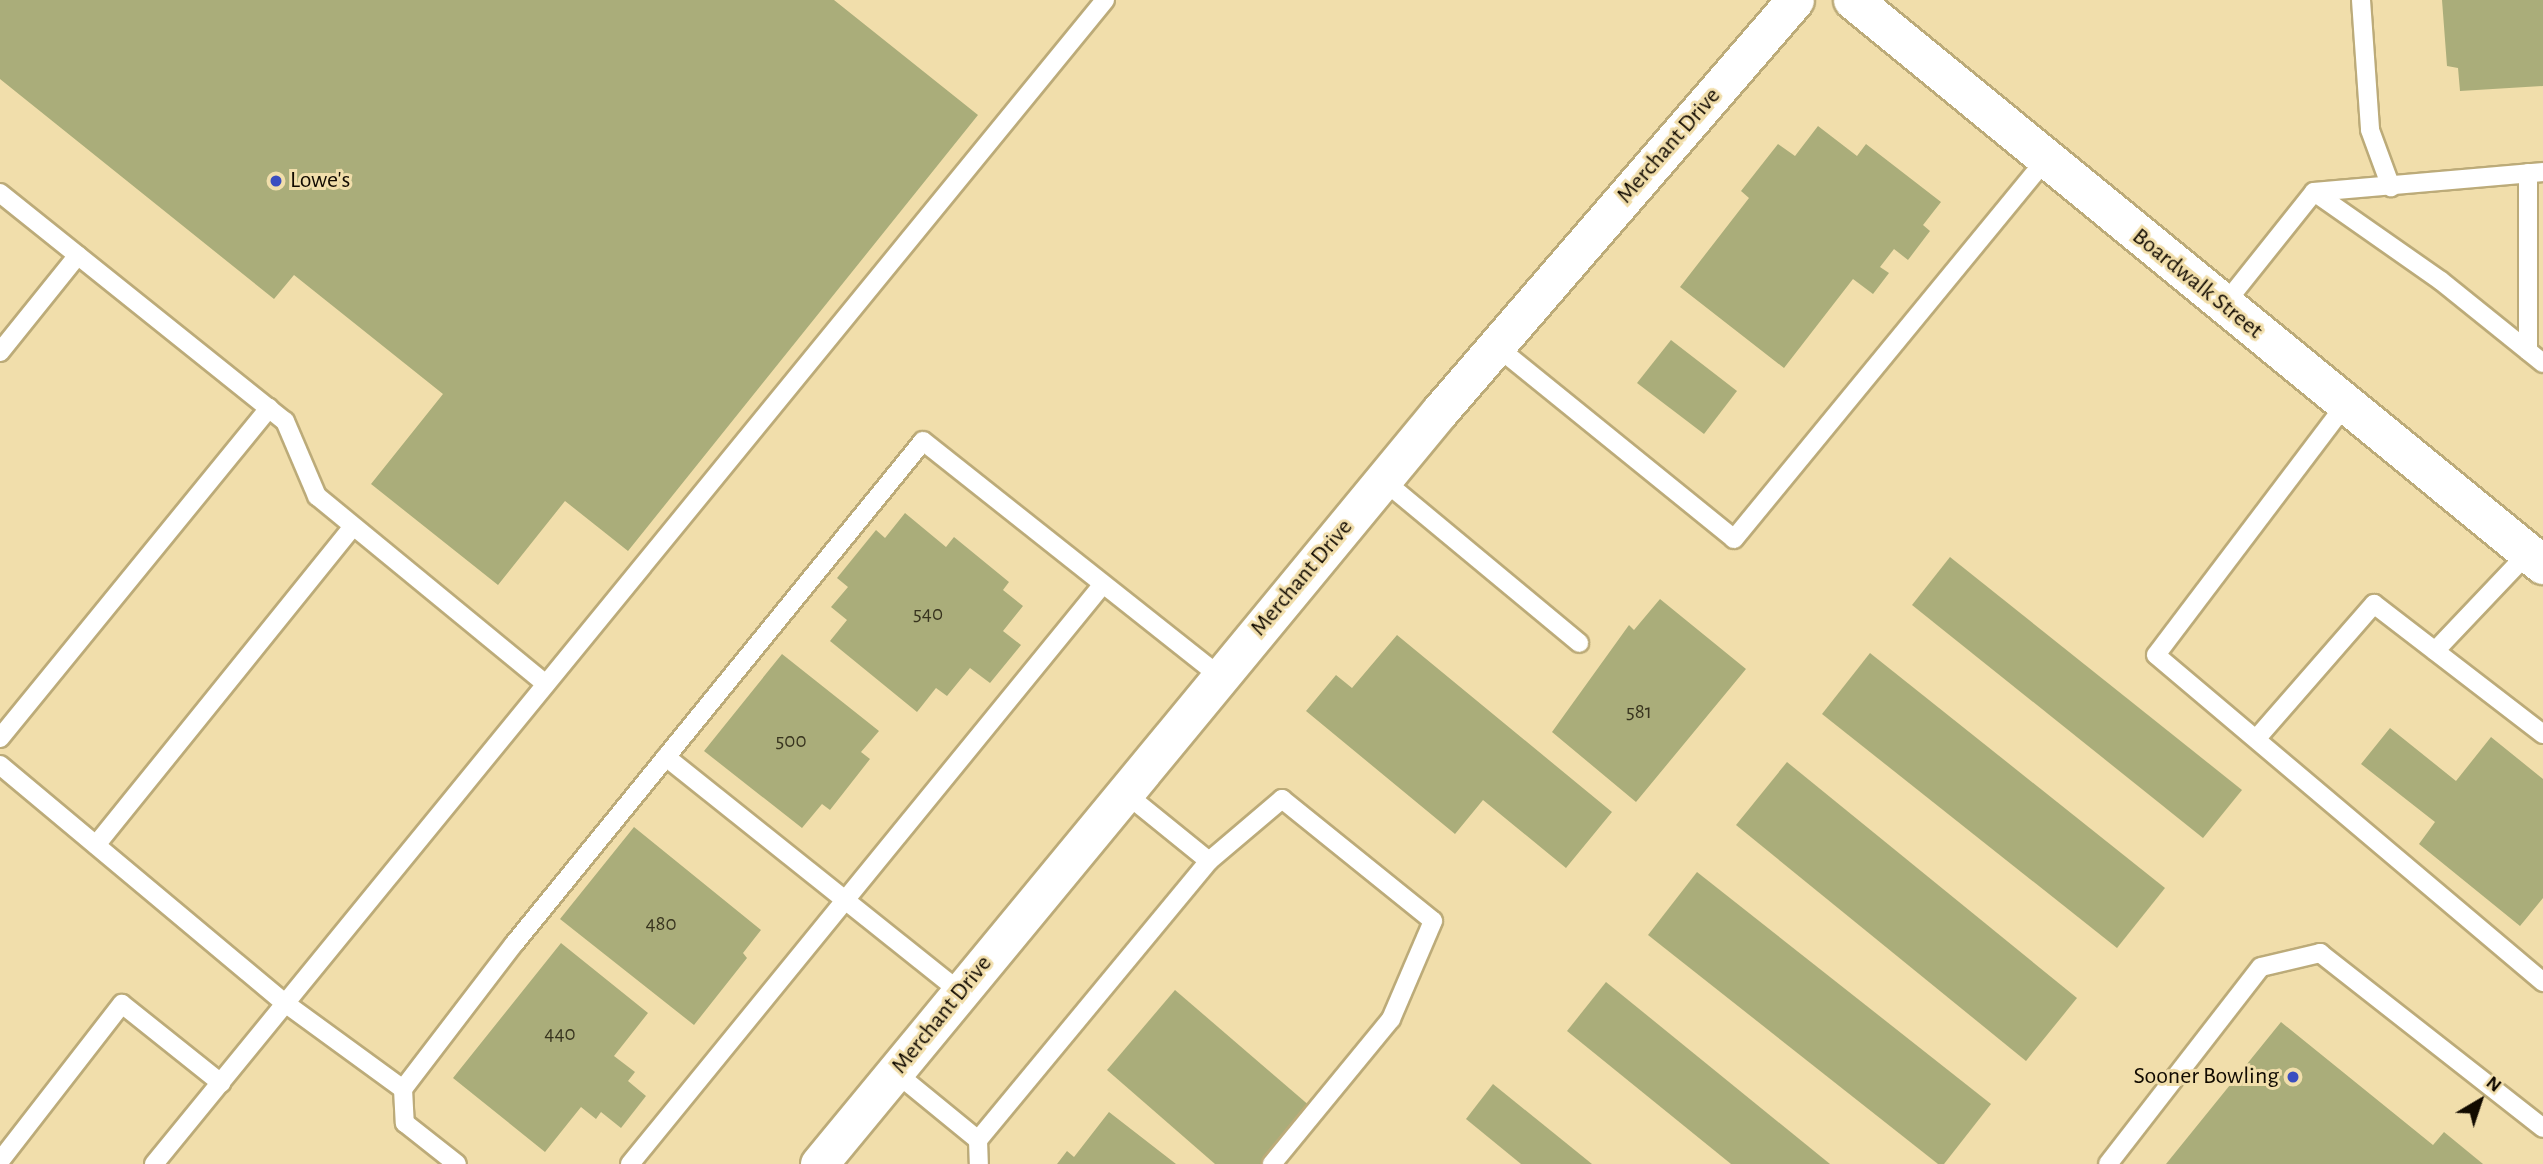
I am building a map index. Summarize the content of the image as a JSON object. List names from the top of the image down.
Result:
{
  "streets": {
    "street": ["Merchant Drive", "Boardwalk Street"]
  },
  "places": ["Lowe's", "Sooner Bowling"],
  "house_numbers": [
    "540",
    "581",
    "500",
    "480",
    "440"
  ],
  "north": "top right"
}
